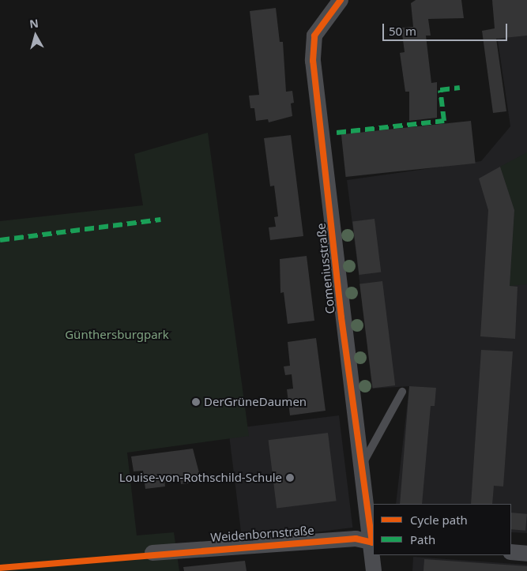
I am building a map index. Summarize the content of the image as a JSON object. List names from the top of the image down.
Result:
{
  "streets": {
    "street": ["Comeniusstraße", "Weidenbornstraße"]
  },
  "crossings": [
    ["Comeniusstraße", "Weidenbornstraße"]
  ],
  "parks": ["Günthersburgpark"],
  "places": ["DerGrüneDaumen", "Louise-von-Rothschild-Schule"],
  "legend": ["Cycle path", "Path"],
  "scale_bar": "50 m",
  "north": "top"
}
